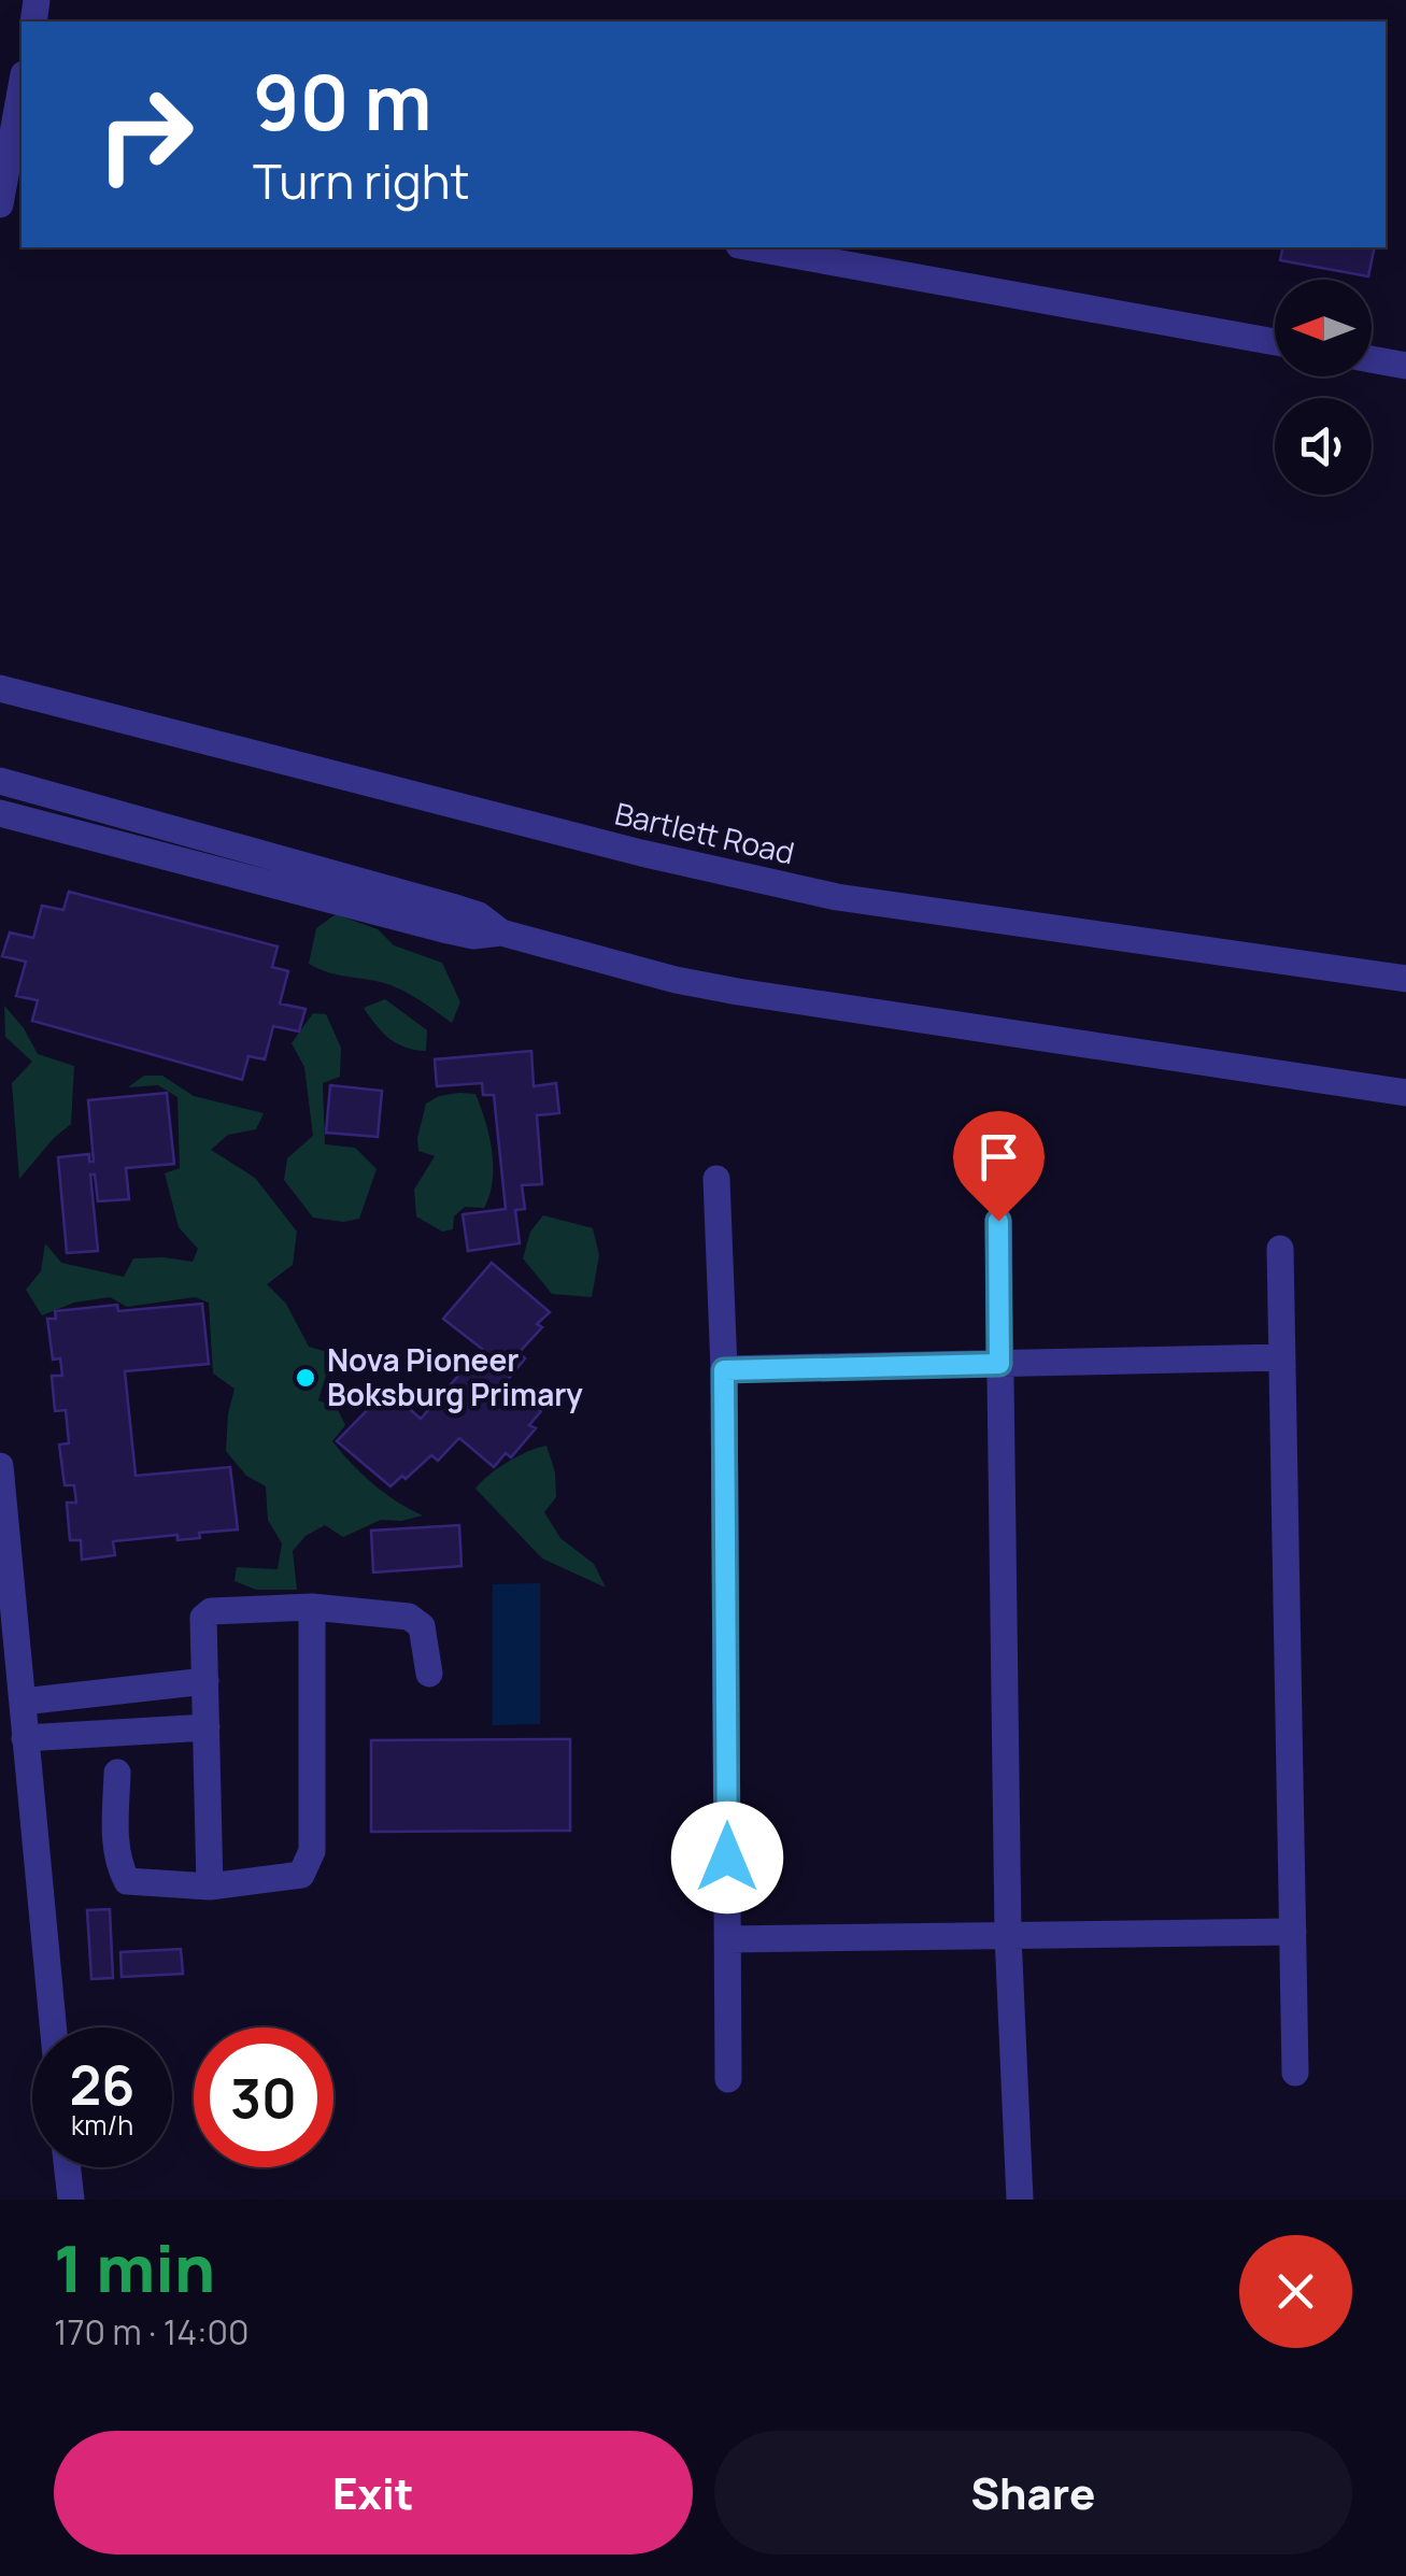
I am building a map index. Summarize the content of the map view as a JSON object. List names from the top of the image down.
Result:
{
  "streets": {
    "street": ["Bartlett Road"]
  },
  "places": ["Nova Pioneer Boksburg Primary"],
  "north": "left",
  "page": {
    "turn": ["90 m", "Turn right"],
    "speed": "26 km/h",
    "limit": "30",
    "heading": ["1 min", "170 m · 14:00"],
    "buttons": ["Exit", "Share"]
  }
}
